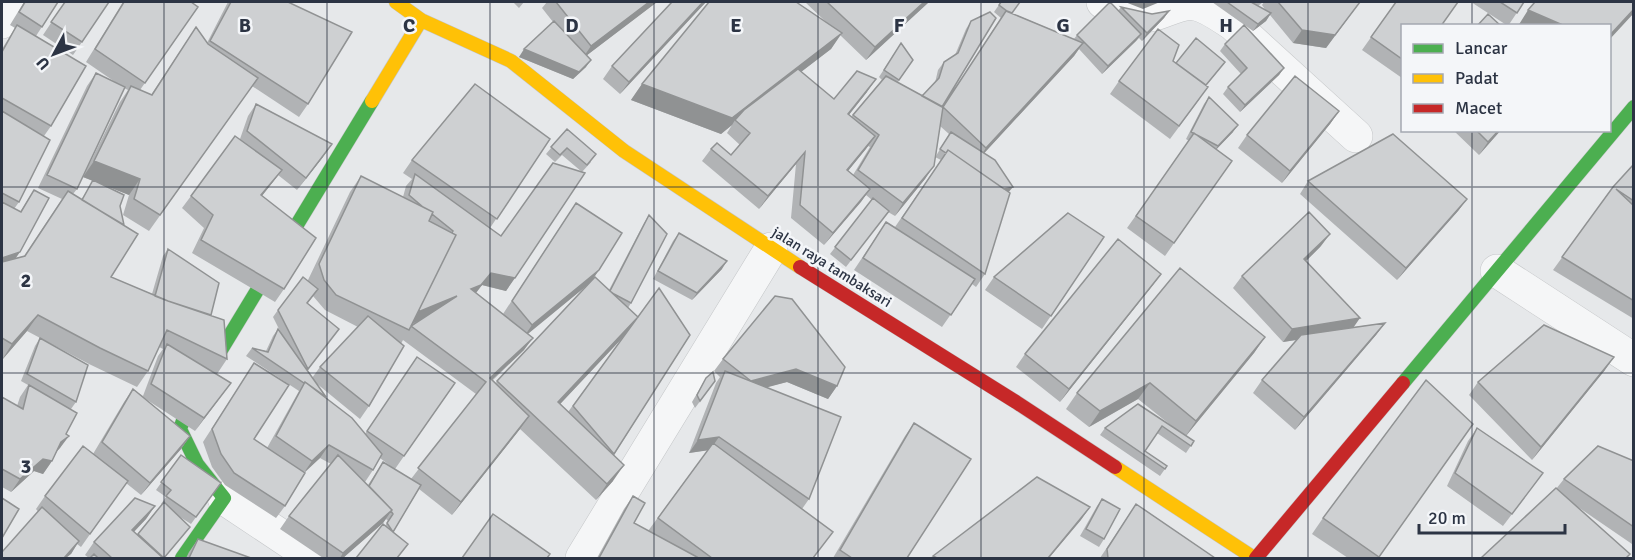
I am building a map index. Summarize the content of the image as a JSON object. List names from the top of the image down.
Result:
{
  "streets": {
    "street": ["jalan raya tambaksari"]
  },
  "legend": ["Lancar", "Padat", "Macet"],
  "scale_bar": "20 m",
  "north": "bottom left",
  "grid": {
    "columns": [
      "B",
      "C",
      "D",
      "E",
      "F",
      "G",
      "H"
    ],
    "rows": ["2", "3"]
  }
}
